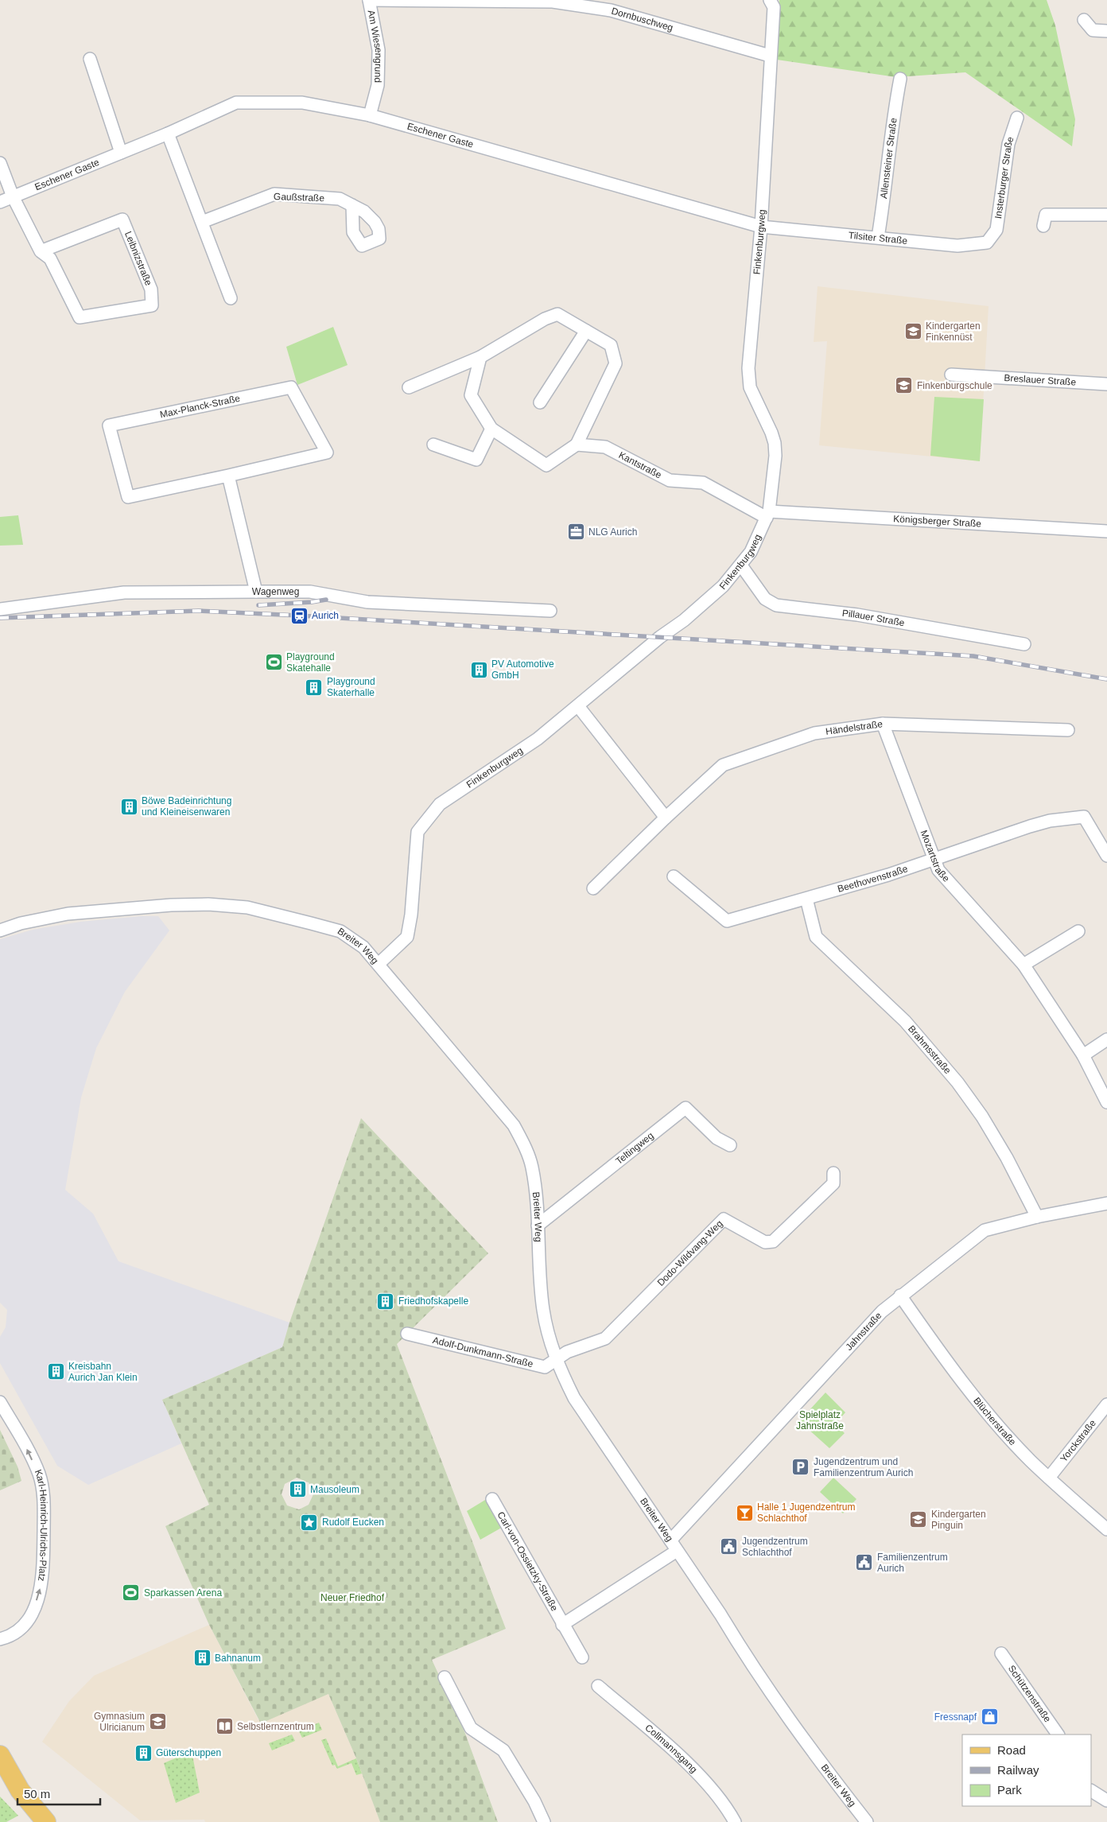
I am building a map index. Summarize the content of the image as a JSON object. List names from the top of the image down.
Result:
{
  "streets": {
    "street": [
      "Dornbuschweg",
      "Am Wiesengrund",
      "Eschener Gaste",
      "Allensteiner Straße",
      "Insterburger Straße",
      "Gaußstraße",
      "Tilsiter Straße",
      "Finkenburgweg",
      "Leibnizstraße",
      "Breslauer Straße",
      "Max-Planck-Straße",
      "Kantstraße",
      "Königsberger Straße",
      "Wagenweg",
      "Pillauer Straße",
      "Händelstraße",
      "Mozartstraße",
      "Beethovenstraße",
      "Breiter Weg",
      "Brahmsstraße",
      "Teltingweg",
      "Dodo-Wildvang-Weg",
      "Jahnstraße",
      "Adolf-Dunkmann-Straße",
      "Blücherstraße",
      "Yorckstraße",
      "Karl-Heinrich-Ulrichs-Platz",
      "Carl-von-Ossietzky-Straße",
      "Schützenstraße",
      "Collmannsgang"
    ]
  },
  "crossings": [
    ["Dornbuschweg", "Am Wiesengrund"],
    ["Dornbuschweg", "Finkenburgweg"],
    ["Am Wiesengrund", "Eschener Gaste"],
    ["Eschener Gaste", "Tilsiter Straße"],
    ["Eschener Gaste", "Finkenburgweg"],
    ["Eschener Gaste", "Leibnizstraße"],
    ["Allensteiner Straße", "Tilsiter Straße"],
    ["Insterburger Straße", "Tilsiter Straße"],
    ["Tilsiter Straße", "Finkenburgweg"],
    ["Finkenburgweg", "Kantstraße"],
    ["Finkenburgweg", "Königsberger Straße"],
    ["Finkenburgweg", "Pillauer Straße"],
    ["Finkenburgweg", "Breiter Weg"],
    ["Kantstraße", "Königsberger Straße"],
    ["Händelstraße", "Mozartstraße"],
    ["Mozartstraße", "Beethovenstraße"],
    ["Beethovenstraße", "Brahmsstraße"],
    ["Breiter Weg", "Teltingweg"],
    ["Breiter Weg", "Dodo-Wildvang-Weg"],
    ["Breiter Weg", "Jahnstraße"],
    ["Breiter Weg", "Adolf-Dunkmann-Straße"],
    ["Brahmsstraße", "Jahnstraße"],
    ["Dodo-Wildvang-Weg", "Adolf-Dunkmann-Straße"],
    ["Jahnstraße", "Blücherstraße"],
    ["Blücherstraße", "Yorckstraße"]
  ],
  "one_way": ["Karl-Heinrich-Ulrichs-Platz"],
  "parks": ["Spielplatz Jahnstraße", "Neuer Friedhof"],
  "places": {
    "school or university": [
      "Kindergarten Finkennüst",
      "Finkenburgschule",
      "Kindergarten Pinguin",
      "Gymnasium Ulricianum"
    ],
    "office": ["NLG Aurich"],
    "station": ["Aurich"],
    "sports": ["Playground Skatehalle", "Sparkassen Arena"],
    "building": [
      "PV Automotive GmbH",
      "Playground Skaterhalle",
      "Böwe Badeinrichtung und Kleineisenwaren",
      "Friedhofskapelle",
      "Kreisbahn Aurich Jan Klein",
      "Mausoleum",
      "Bahnanum",
      "Güterschuppen"
    ],
    "parking": ["Jugendzentrum und Familienzentrum Aurich"],
    "bar": ["Halle 1 Jugendzentrum Schlachthof"],
    "place": ["Rudolf Eucken"],
    "public building": ["Jugendzentrum Schlachthof", "Familienzentrum Aurich"],
    "shop": ["Fressnapf"],
    "library": ["Selbstlernzentrum"]
  },
  "legend": ["Road", "Railway", "Park"],
  "scale_bar": "50 m"
}
